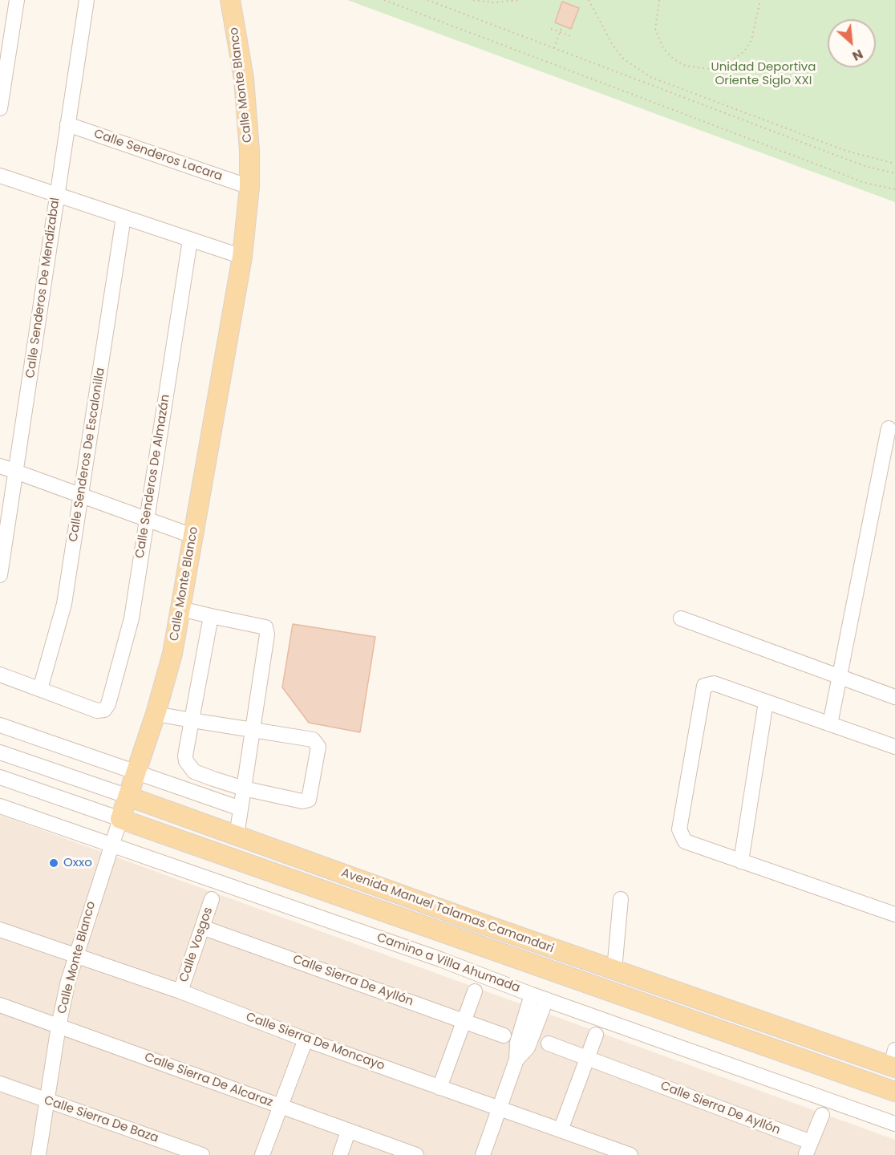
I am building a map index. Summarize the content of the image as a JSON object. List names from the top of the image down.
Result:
{
  "streets": {
    "main road": ["Calle Monte Blanco", "Avenida Manuel Talamas Camandari"],
    "street": [
      "Calle Senderos Lacara",
      "Calle Senderos De Mendizabal",
      "Calle Senderos De Escalonilla",
      "Calle Senderos De Almazán",
      "Calle Vosgos",
      "Camino a Villa Ahumada",
      "Calle Sierra De Ayllón",
      "Calle Sierra De Moncayo",
      "Calle Sierra De Alcaraz",
      "Calle Sierra De Baza"
    ]
  },
  "crossings": [
    ["Calle Monte Blanco", "Calle Senderos Lacara"],
    ["Calle Monte Blanco", "Avenida Manuel Talamas Camandari"],
    ["Calle Monte Blanco", "Camino a Villa Ahumada"],
    ["Calle Monte Blanco", "Calle Sierra De Moncayo"],
    ["Calle Monte Blanco", "Calle Sierra De Alcaraz"],
    ["Calle Monte Blanco", "Calle Sierra De Baza"],
    ["Calle Senderos Lacara", "Calle Senderos De Mendizabal"],
    ["Calle Senderos De Escalonilla", "Calle Senderos De Almazán"],
    ["Calle Vosgos", "Calle Sierra De Ayllón"],
    ["Calle Vosgos", "Calle Sierra De Moncayo"]
  ],
  "parks": ["Unidad Deportiva Oriente Siglo XXI"],
  "places": ["Oxxo"],
  "north": "bottom right"
}
